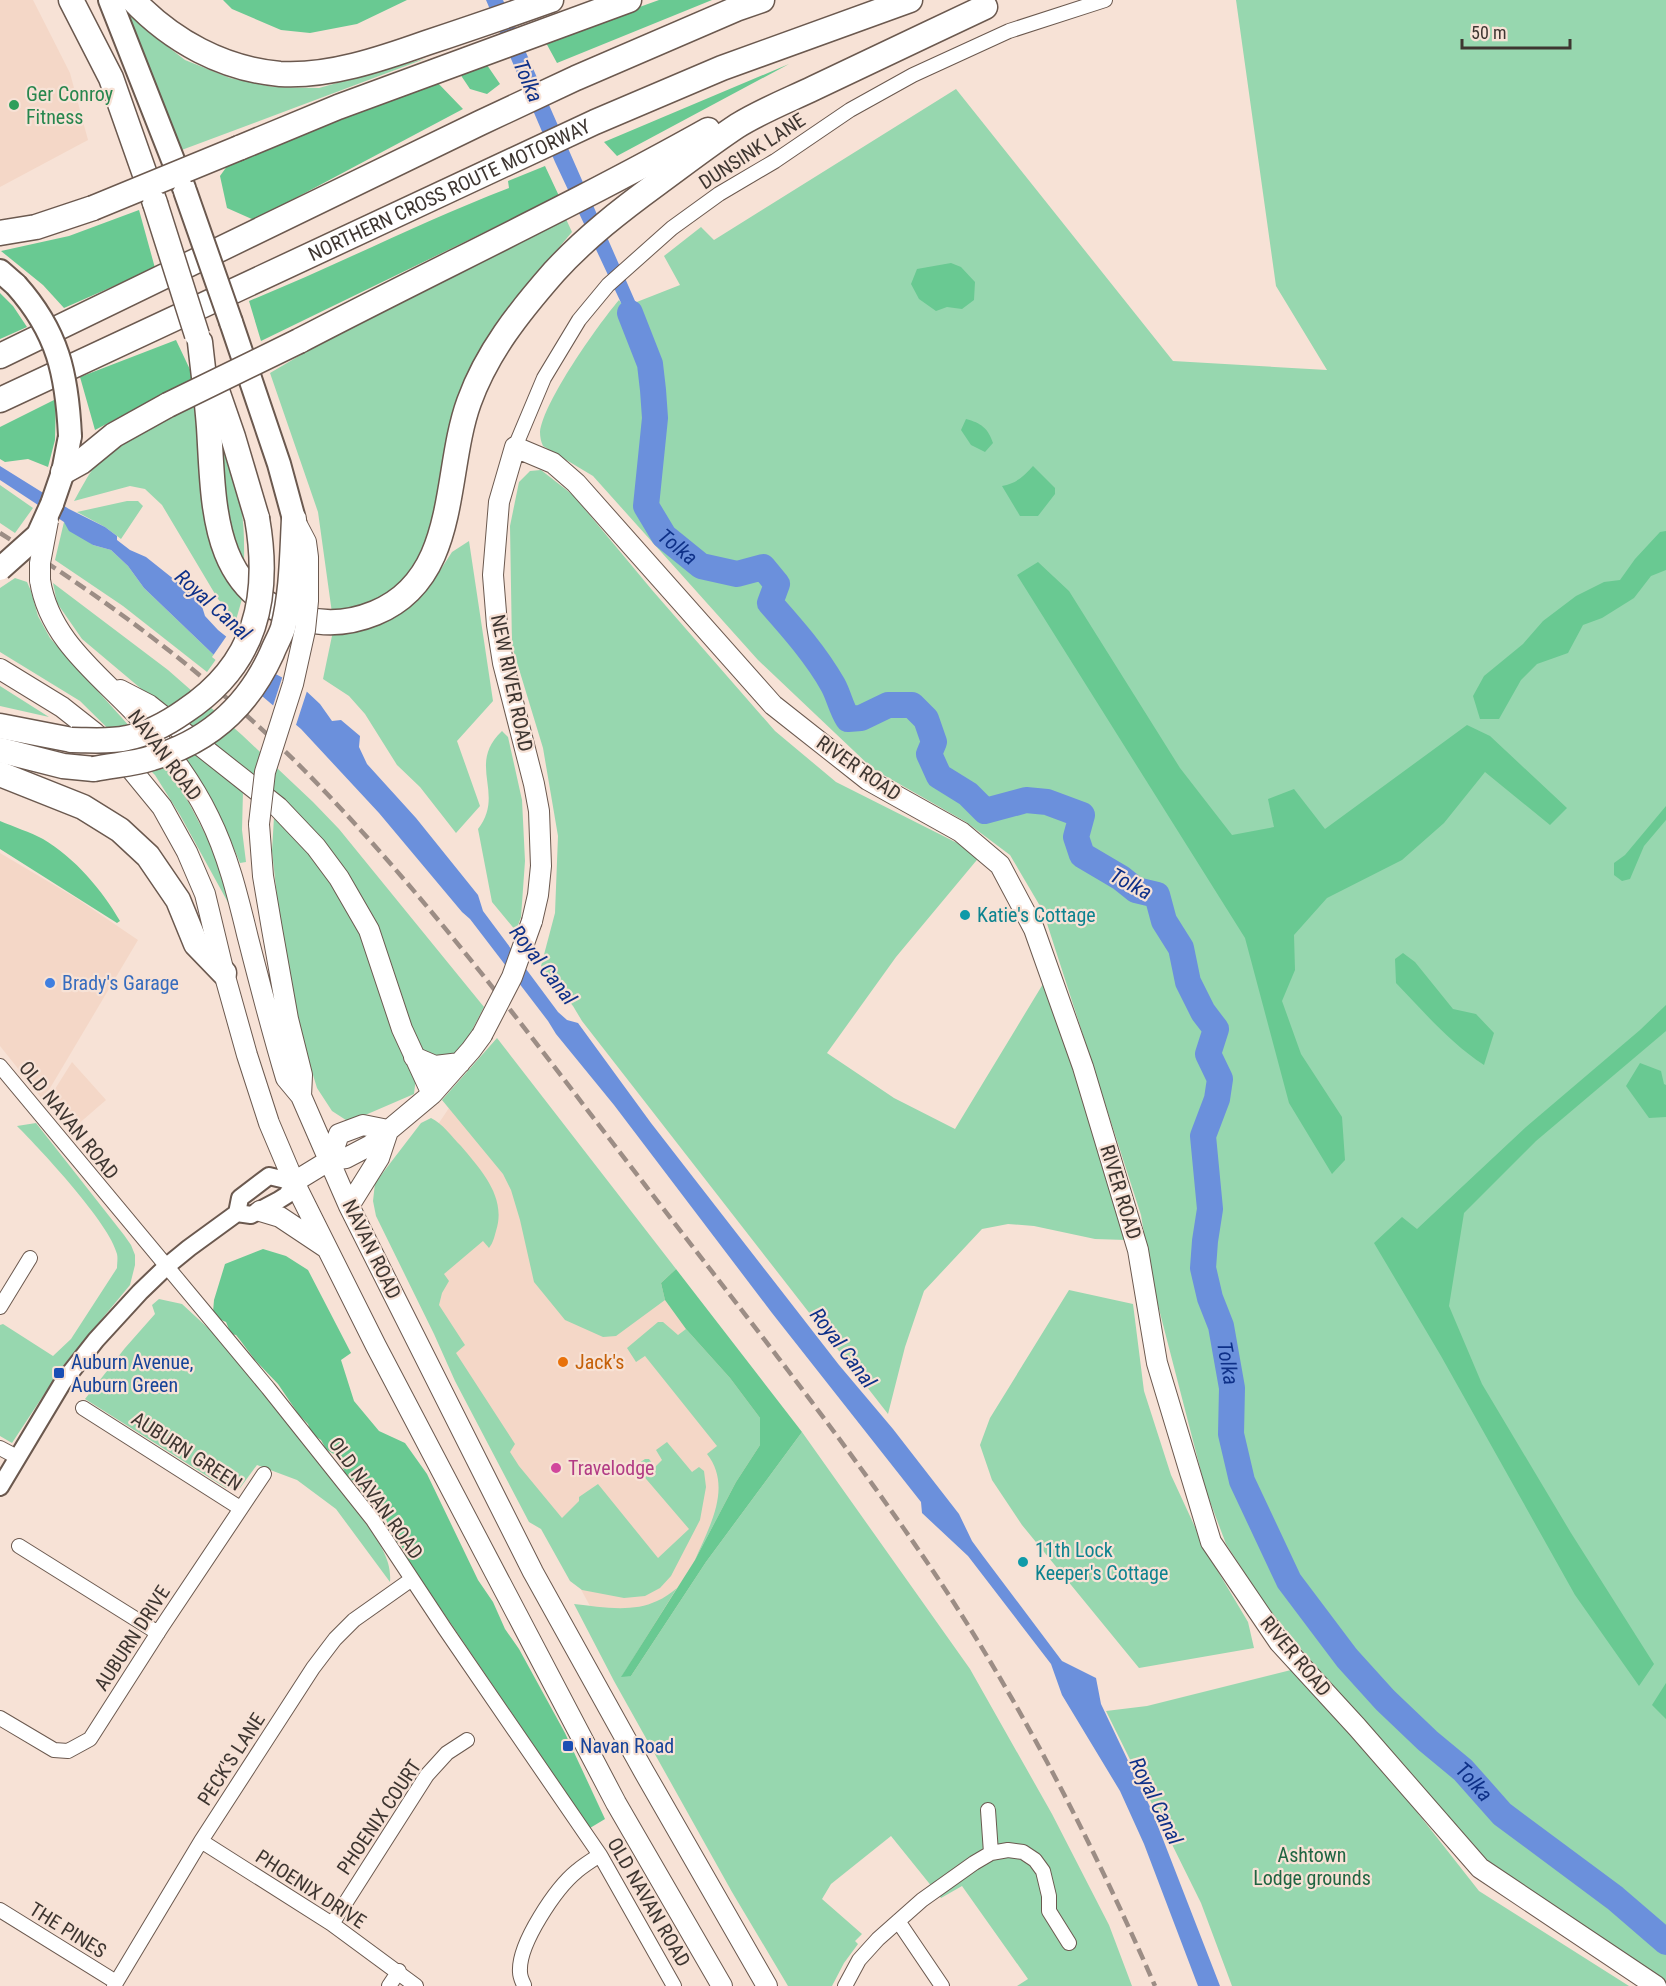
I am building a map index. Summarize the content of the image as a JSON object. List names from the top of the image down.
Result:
{
  "streets": {
    "highway": ["NORTHERN CROSS ROUTE MOTORWAY"],
    "main road": ["NEW RIVER ROAD", "NAVAN ROAD", "RIVER ROAD"],
    "street": [
      "DUNSINK LANE",
      "OLD NAVAN ROAD",
      "AUBURN GREEN",
      "AUBURN DRIVE",
      "PECK'S LANE",
      "PHOENIX COURT",
      "PHOENIX DRIVE",
      "THE PINES"
    ]
  },
  "crossings": [
    ["DUNSINK LANE", "NEW RIVER ROAD"],
    ["DUNSINK LANE", "RIVER ROAD"],
    ["NEW RIVER ROAD", "RIVER ROAD"],
    ["OLD NAVAN ROAD", "PECK'S LANE"],
    ["AUBURN GREEN", "AUBURN DRIVE"],
    ["PECK'S LANE", "PHOENIX DRIVE"],
    ["PECK'S LANE", "THE PINES"],
    ["PHOENIX COURT", "PHOENIX DRIVE"]
  ],
  "water": ["Tolka", "Royal Canal"],
  "parks": ["Ashtown Lodge grounds"],
  "places": {
    "other": [
      "Ger Conroy Fitness",
      "Katie's Cottage",
      "Brady's Garage",
      "Jack's",
      "Travelodge",
      "11th Lock Keeper's Cottage"
    ],
    "transit": ["Auburn Avenue, Auburn Green", "Navan Road"]
  },
  "scale_bar": "50 m"
}
